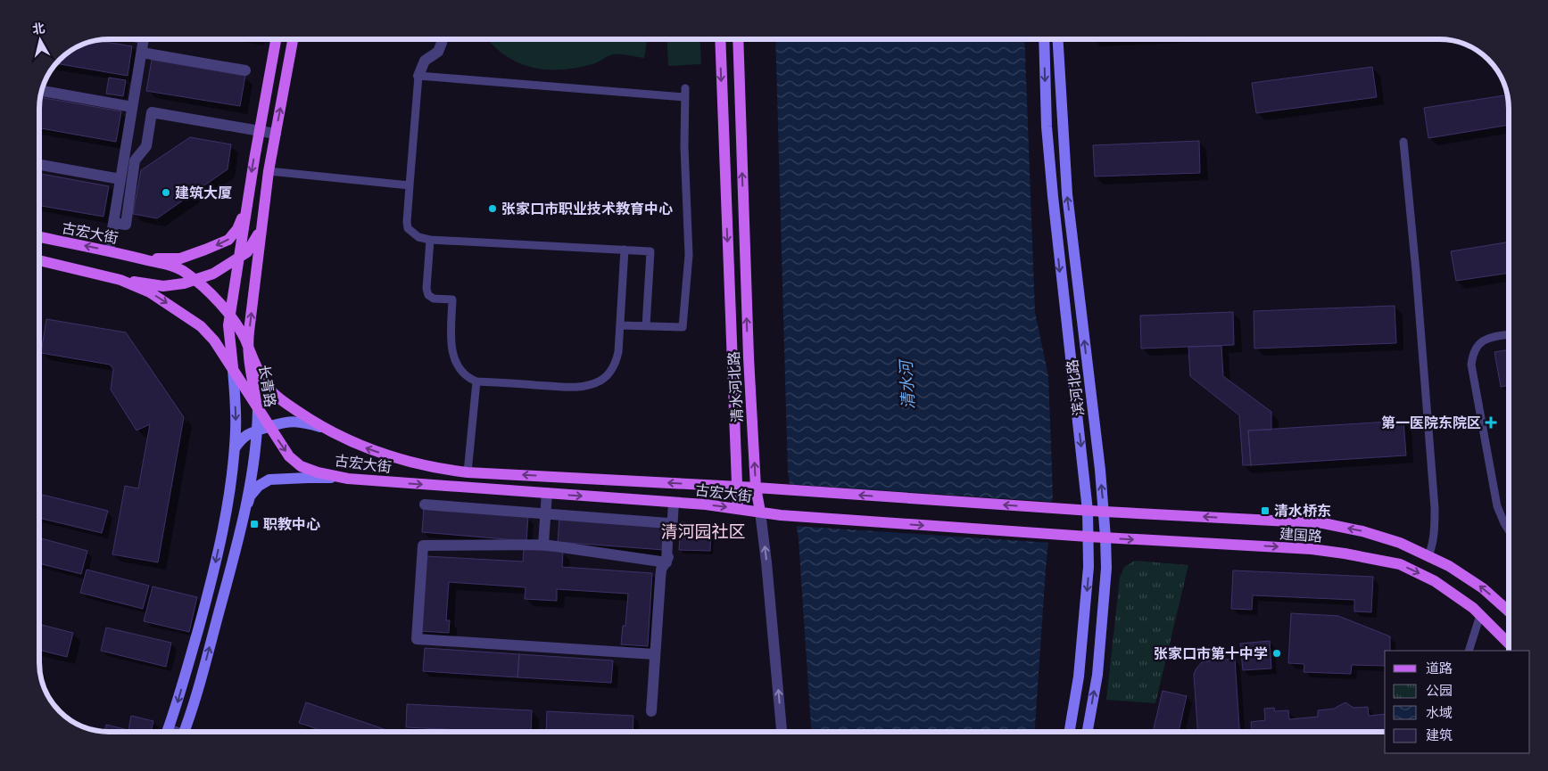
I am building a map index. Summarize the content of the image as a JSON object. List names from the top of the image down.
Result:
{
  "streets": {
    "main road": [
      "古宏大街",
      "长青路",
      "清水河北路",
      "滨河北路",
      "建国路"
    ]
  },
  "crossings": [
    ["古宏大街", "长青路"],
    ["古宏大街", "清水河北路"],
    ["古宏大街", "建国路"],
    ["滨河北路", "建国路"]
  ],
  "districts": ["清河园社区"],
  "water": ["清水河"],
  "places": {
    "other": ["建筑大厦", "张家口市职业技术教育中心", "张家口市第十中学"],
    "health": ["第一医院东院区"],
    "transit": ["清水桥东", "职教中心"]
  },
  "legend": [
    "道路",
    "公园",
    "水域",
    "建筑"
  ],
  "north": "top"
}
